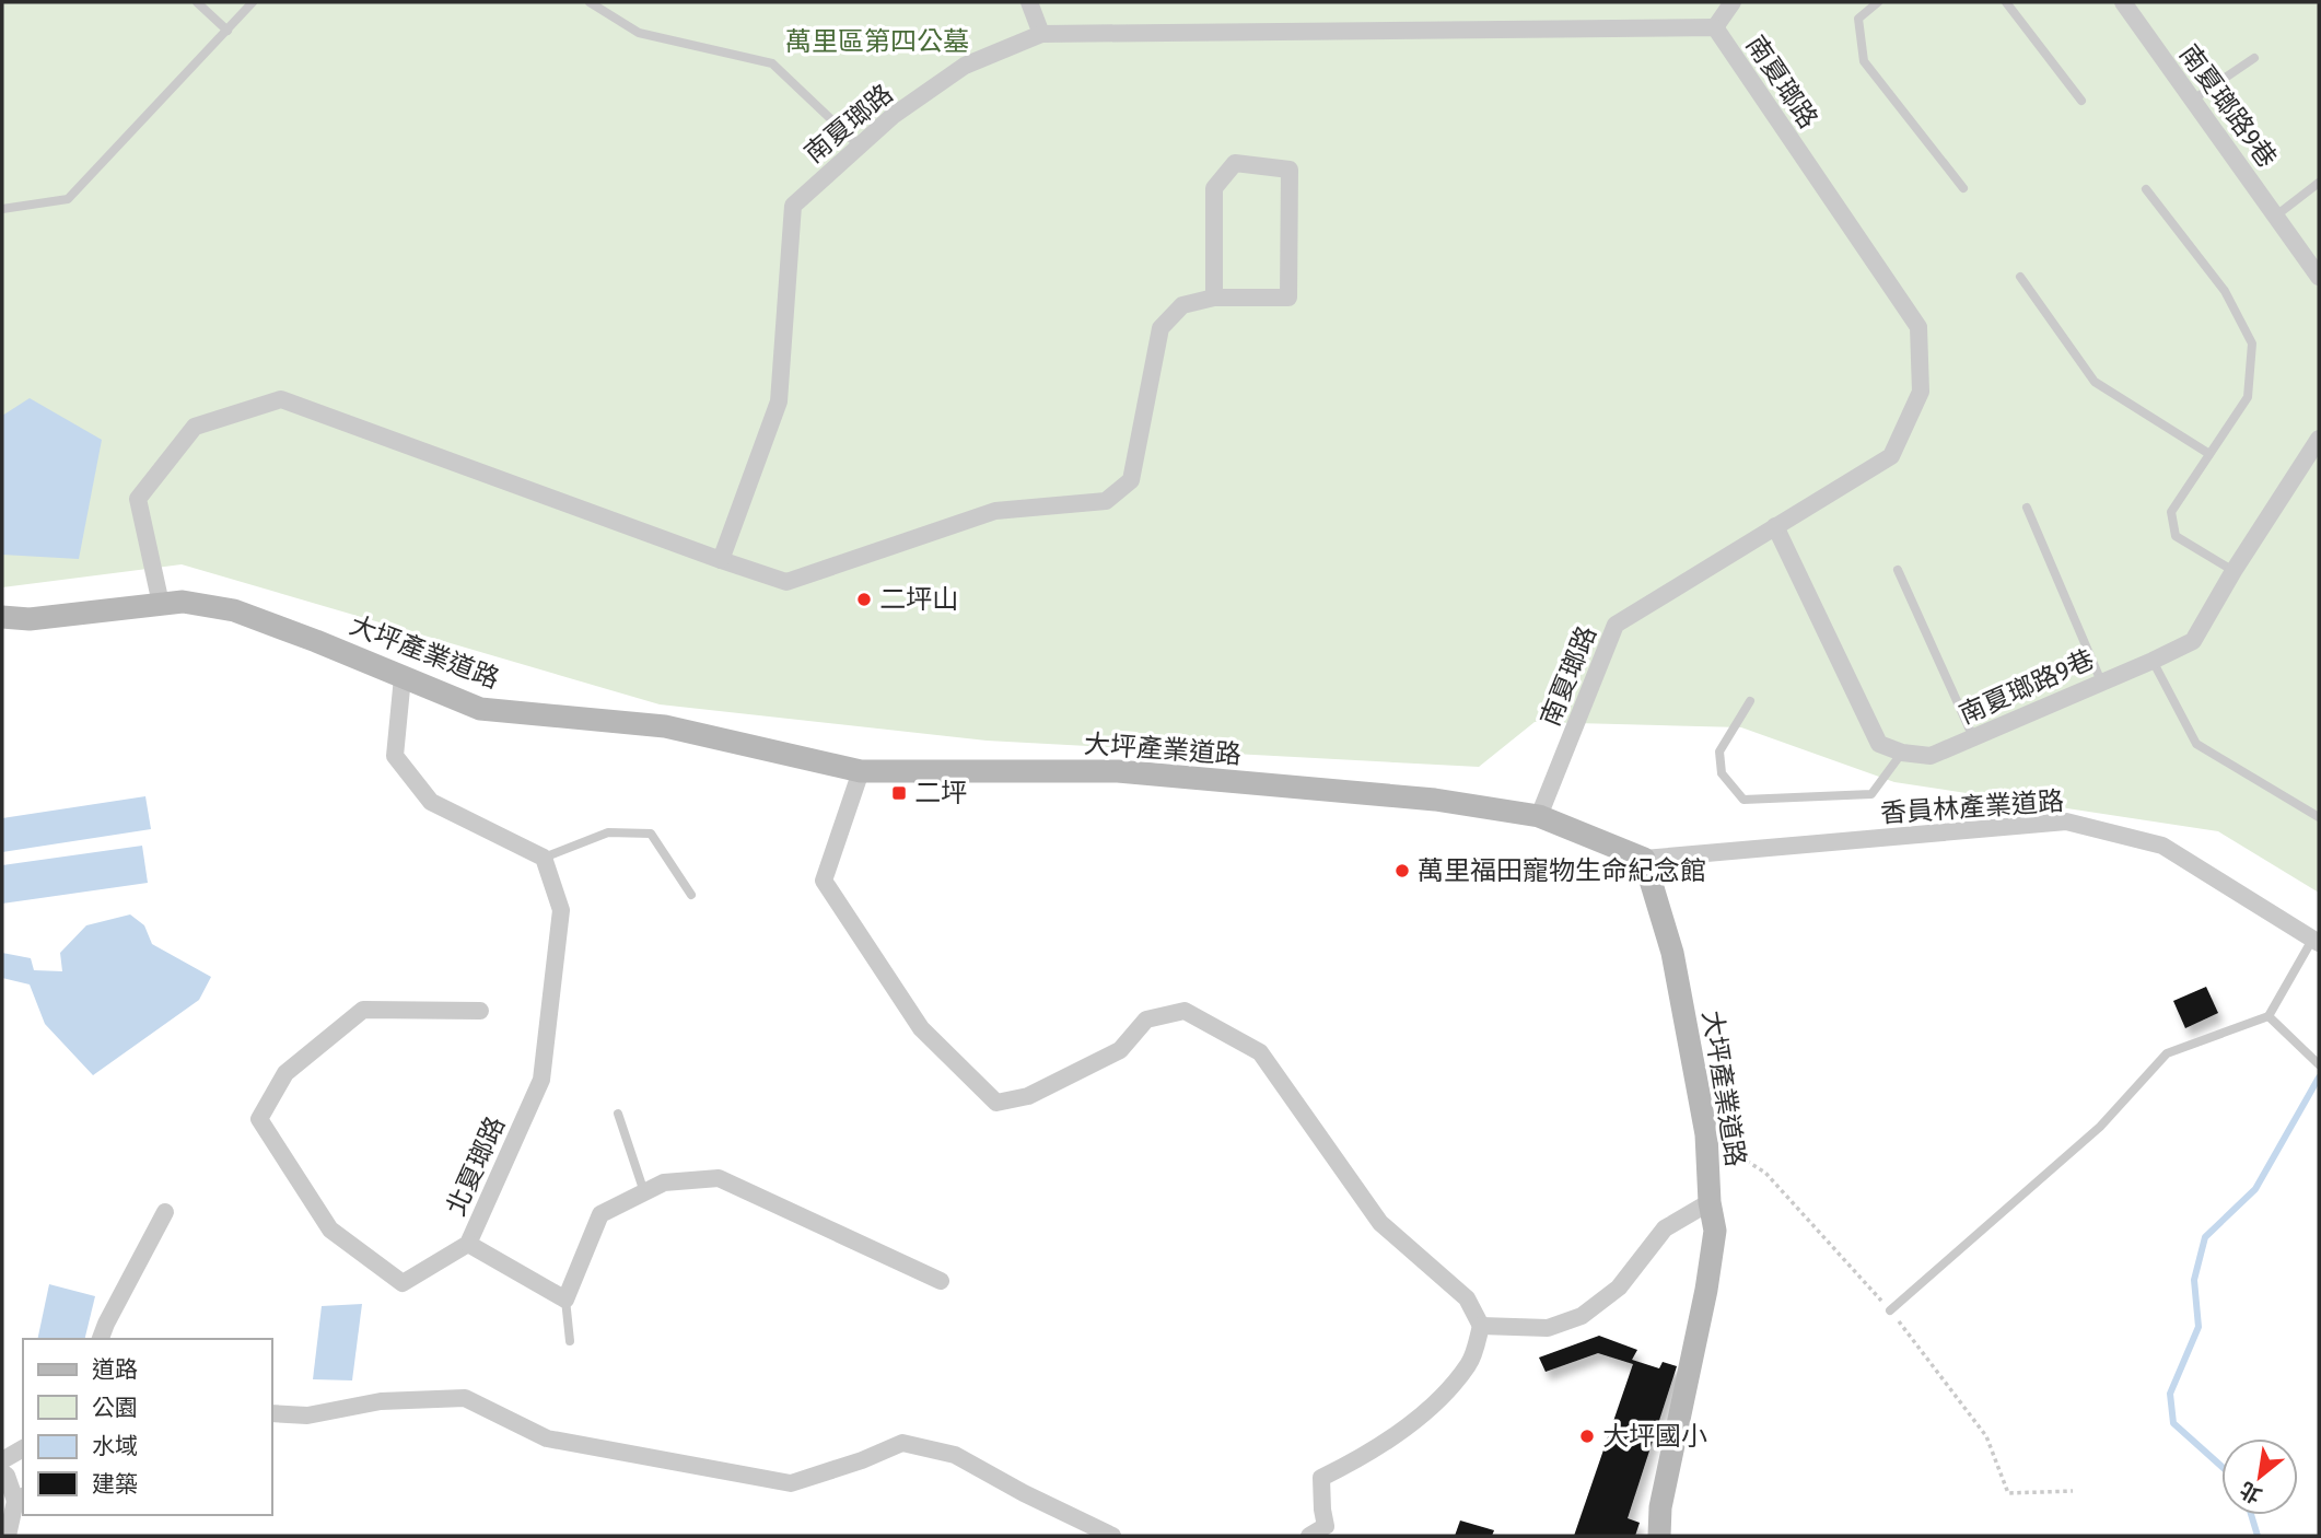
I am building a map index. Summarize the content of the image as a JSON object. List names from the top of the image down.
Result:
{
  "streets": {
    "street": [
      "南夏瑯路",
      "南夏瑯路9巷",
      "大坪產業道路",
      "香員林產業道路",
      "北夏瑯路"
    ]
  },
  "crossings": [
    ["南夏瑯路", "大坪產業道路"],
    ["大坪產業道路", "香員林產業道路"]
  ],
  "parks": ["萬里區第四公墓"],
  "places": {
    "other": ["二坪山", "萬里福田寵物生命紀念館", "大坪國小"],
    "transit": ["二坪"]
  },
  "legend": [
    "道路",
    "公園",
    "水域",
    "建築"
  ],
  "north": "bottom left"
}
